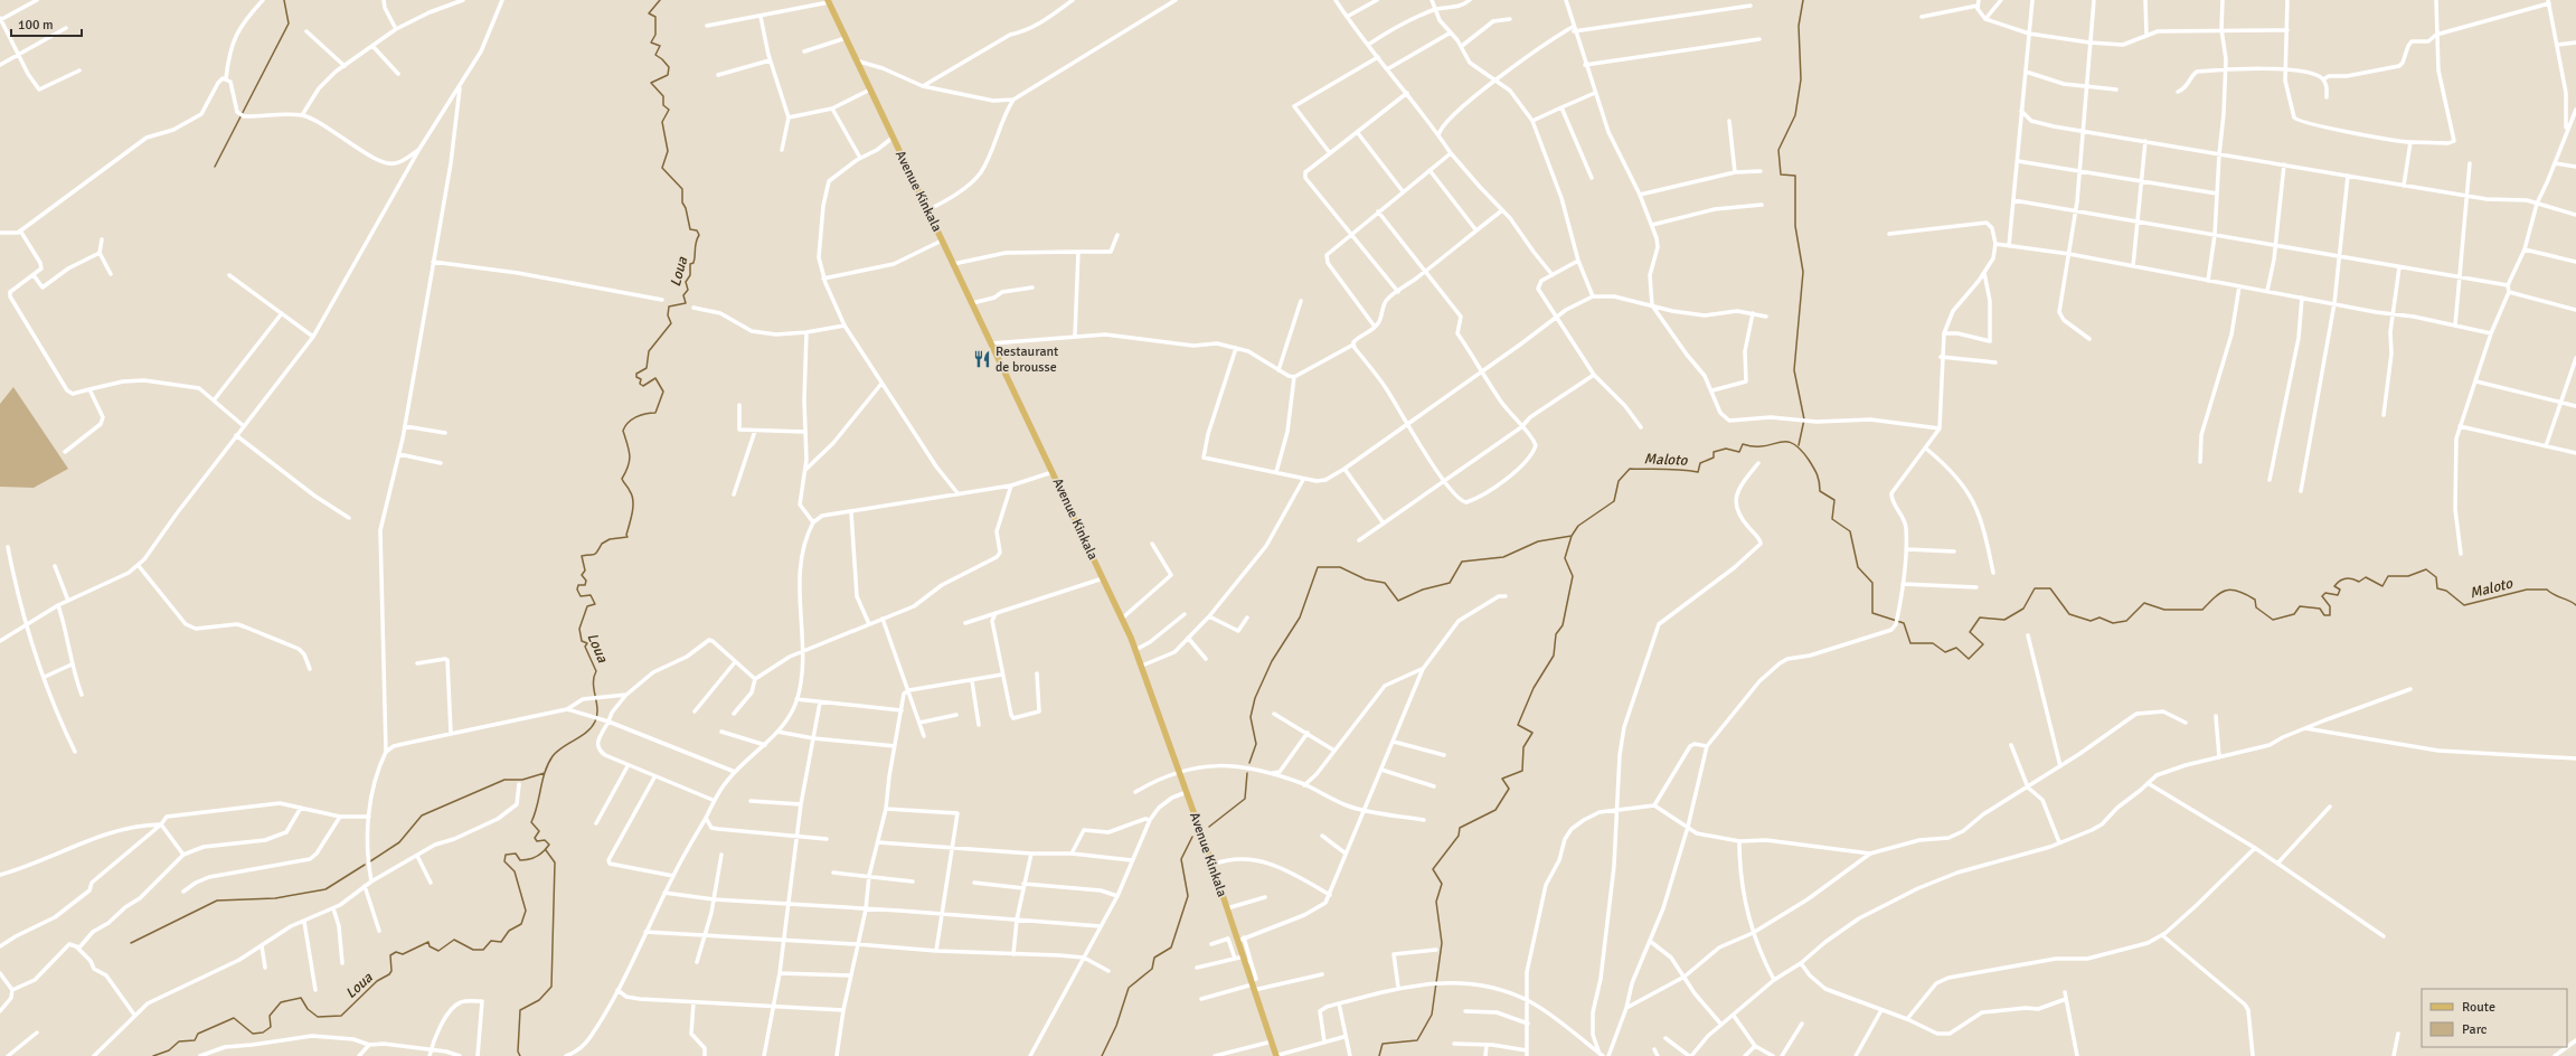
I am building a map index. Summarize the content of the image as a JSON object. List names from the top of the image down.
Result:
{
  "streets": {
    "main road": ["Avenue Kinkala"]
  },
  "water": ["Loua", "Maloto"],
  "places": {
    "restaurant": ["Restaurant de brousse"]
  },
  "legend": ["Route", "Parc"],
  "scale_bar": "100 m"
}
